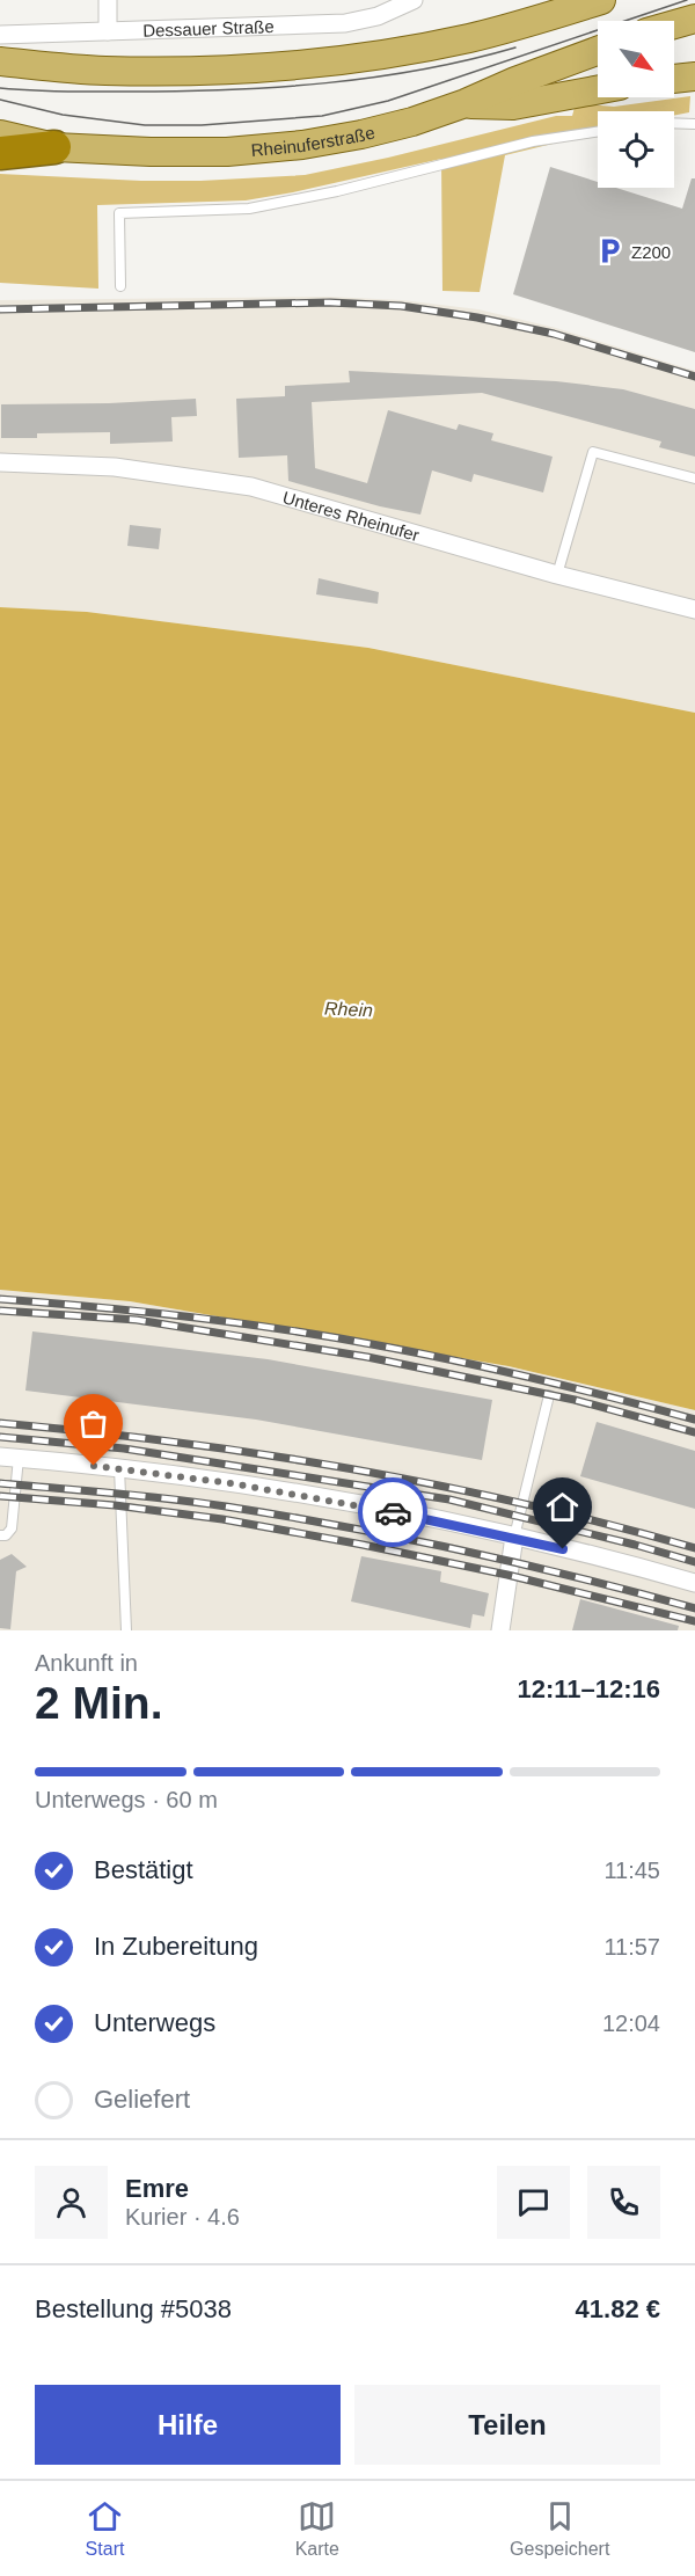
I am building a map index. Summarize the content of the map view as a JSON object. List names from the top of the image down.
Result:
{
  "streets": {
    "main road": ["Rheinuferstraße"],
    "street": ["Dessauer Straße", "Unteres Rheinufer"]
  },
  "water": ["Rhein"],
  "places": {
    "parking": ["Z200"]
  },
  "north": "bottom right",
  "page": {
    "heading": ["2 Min.", "Ankunft in", "12:11–12:16"],
    "panel": [
      "Emre",
      "Kurier · 4.6",
      "Bestellung #5038",
      "41.82 €"
    ],
    "bar": "Unterwegs · 60 m",
    "list": [
      ["Bestätigt", "11:45"],
      ["In Zubereitung", "11:57"],
      ["Unterwegs", "12:04"],
      "Geliefert"
    ],
    "buttons": ["Hilfe", "Teilen"],
    "tabs": ["Start", "Karte", "Gespeichert"]
  }
}
